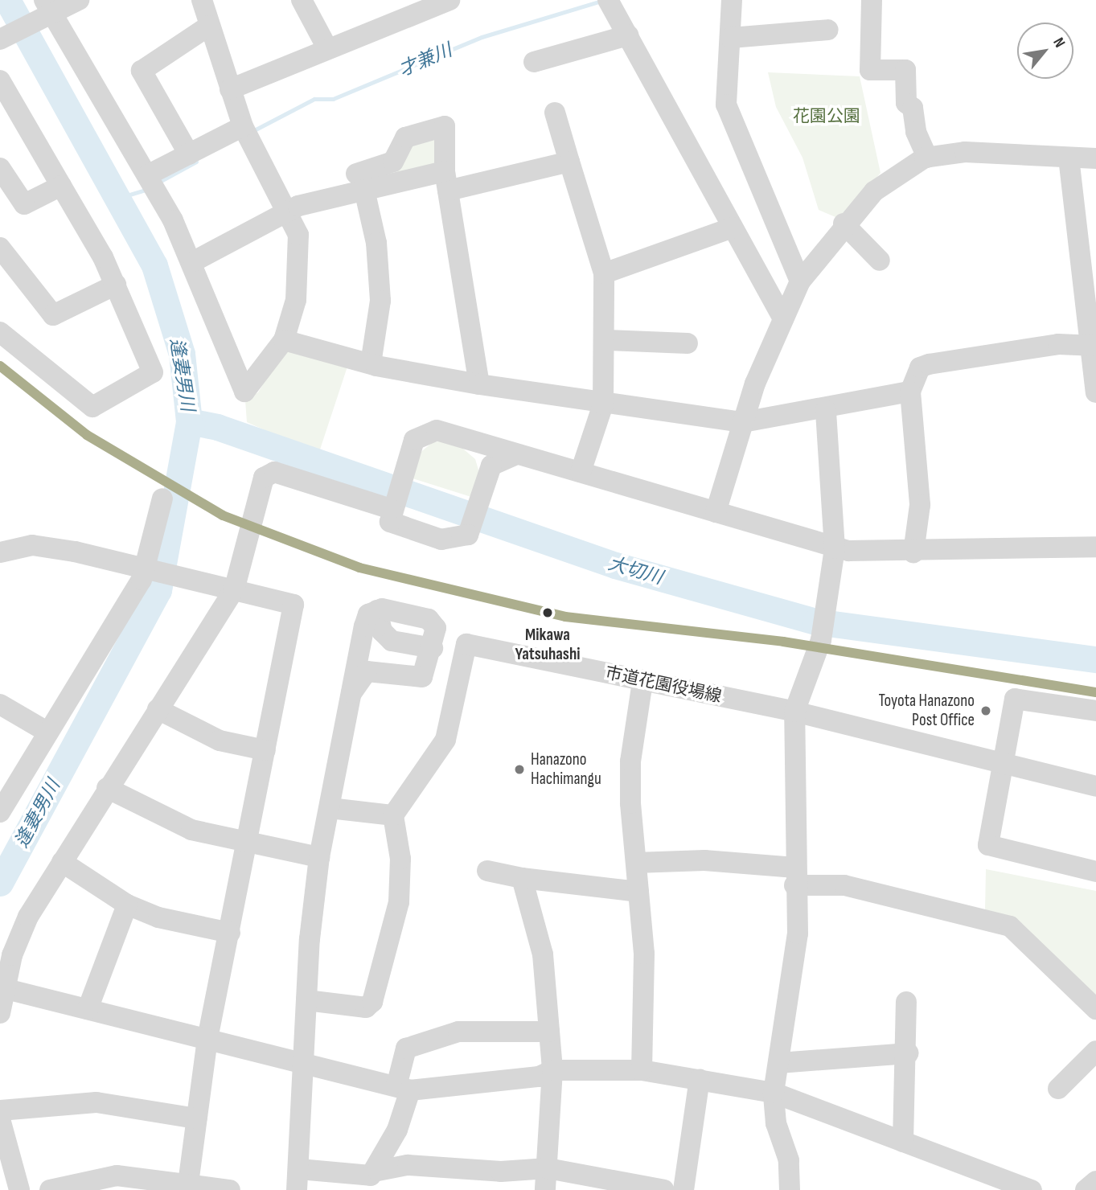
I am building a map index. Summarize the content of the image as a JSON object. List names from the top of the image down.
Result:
{
  "streets": {
    "street": ["市道花園役場線"]
  },
  "water": ["才兼川", "逢妻男川", "大切川"],
  "parks": ["花園公園"],
  "places": ["Mikawa Yatsuhashi", "Toyota Hanazono Post Office", "Hanazono Hachimangu"],
  "north": "top right"
}
